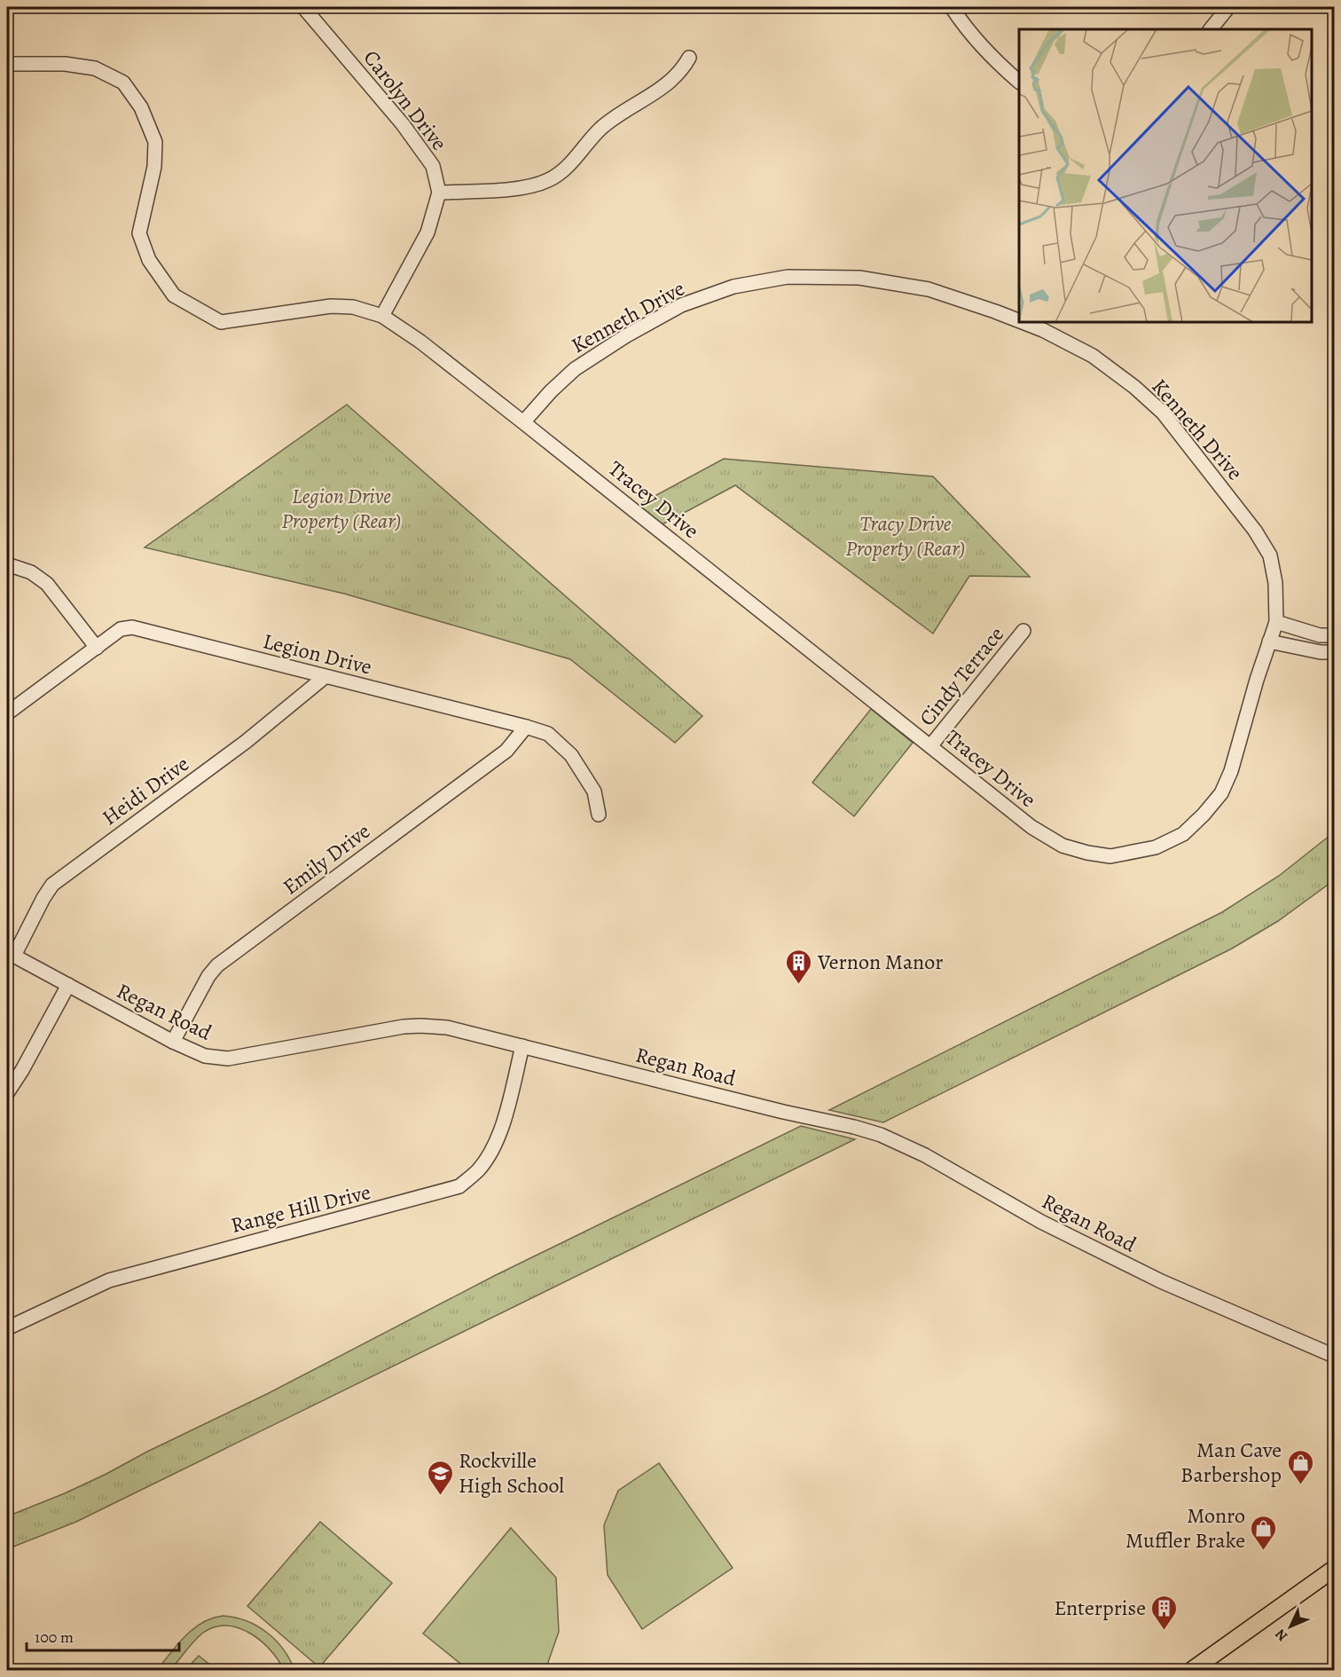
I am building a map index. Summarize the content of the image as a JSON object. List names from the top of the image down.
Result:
{
  "streets": {
    "street": [
      "Carolyn Drive",
      "Kenneth Drive",
      "Tracey Drive",
      "Legion Drive",
      "Cindy Terrace",
      "Heidi Drive",
      "Emily Drive",
      "Regan Road",
      "Range Hill Drive"
    ]
  },
  "crossings": [
    ["Carolyn Drive", "Tracey Drive"],
    ["Kenneth Drive", "Tracey Drive"],
    ["Tracey Drive", "Cindy Terrace"],
    ["Legion Drive", "Heidi Drive"],
    ["Legion Drive", "Emily Drive"],
    ["Heidi Drive", "Regan Road"],
    ["Emily Drive", "Regan Road"],
    ["Regan Road", "Range Hill Drive"]
  ],
  "parks": ["Legion Drive Property (Rear)", "Tracy Drive Property (Rear)"],
  "places": {
    "building": ["Vernon Manor", "Enterprise"],
    "shop": ["Man Cave Barbershop", "Monro Muffler Brake"],
    "school or university": ["Rockville High School"]
  },
  "scale_bar": "100 m",
  "north": "bottom left"
}
